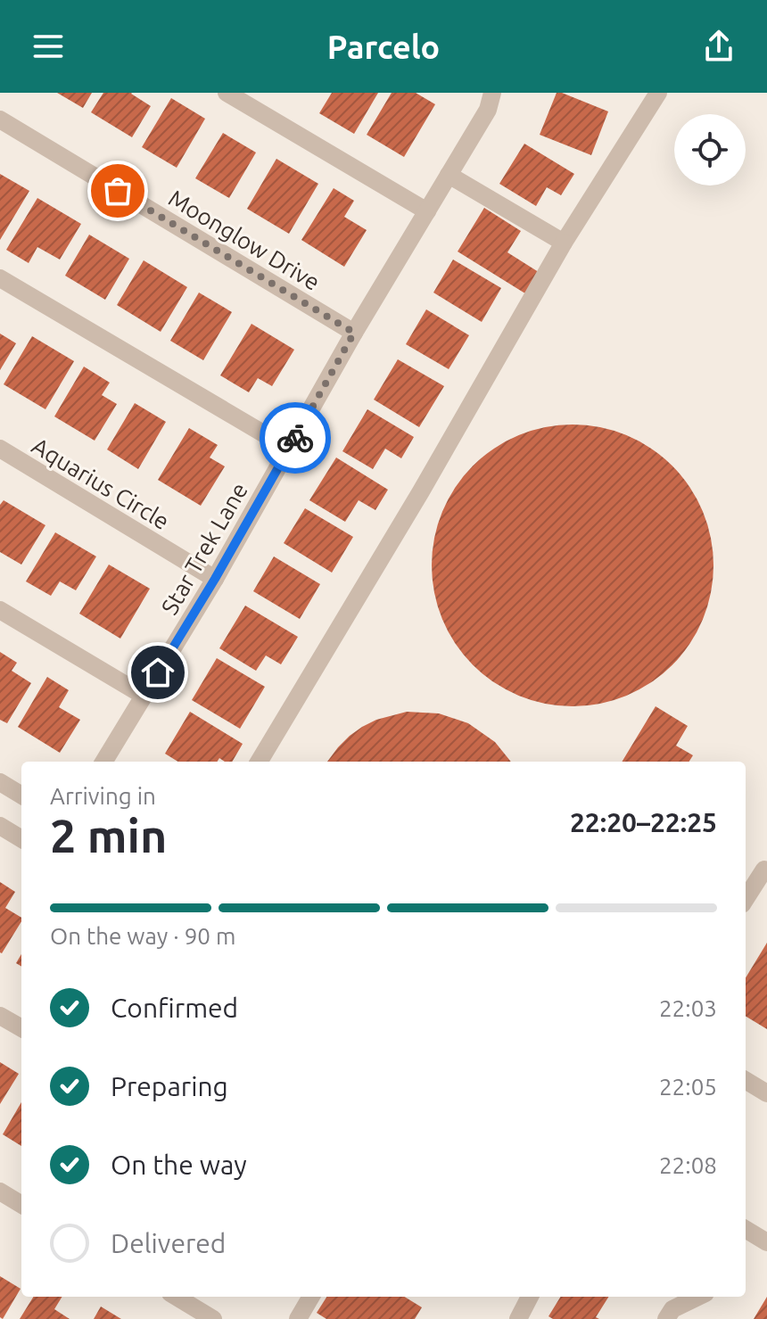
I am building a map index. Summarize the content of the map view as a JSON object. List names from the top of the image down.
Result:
{
  "streets": {
    "street": ["Moonglow Drive", "Aquarius Circle", "Star Trek Lane"]
  },
  "crossings": [
    ["Moonglow Drive", "Star Trek Lane"],
    ["Aquarius Circle", "Star Trek Lane"]
  ],
  "page": {
    "header": "Parcelo",
    "heading": ["2 min", "Arriving in", "22:20–22:25"],
    "bar": "On the way · 90 m",
    "list": [
      ["Confirmed", "22:03"],
      ["Preparing", "22:05"],
      ["On the way", "22:08"],
      "Delivered"
    ]
  }
}
